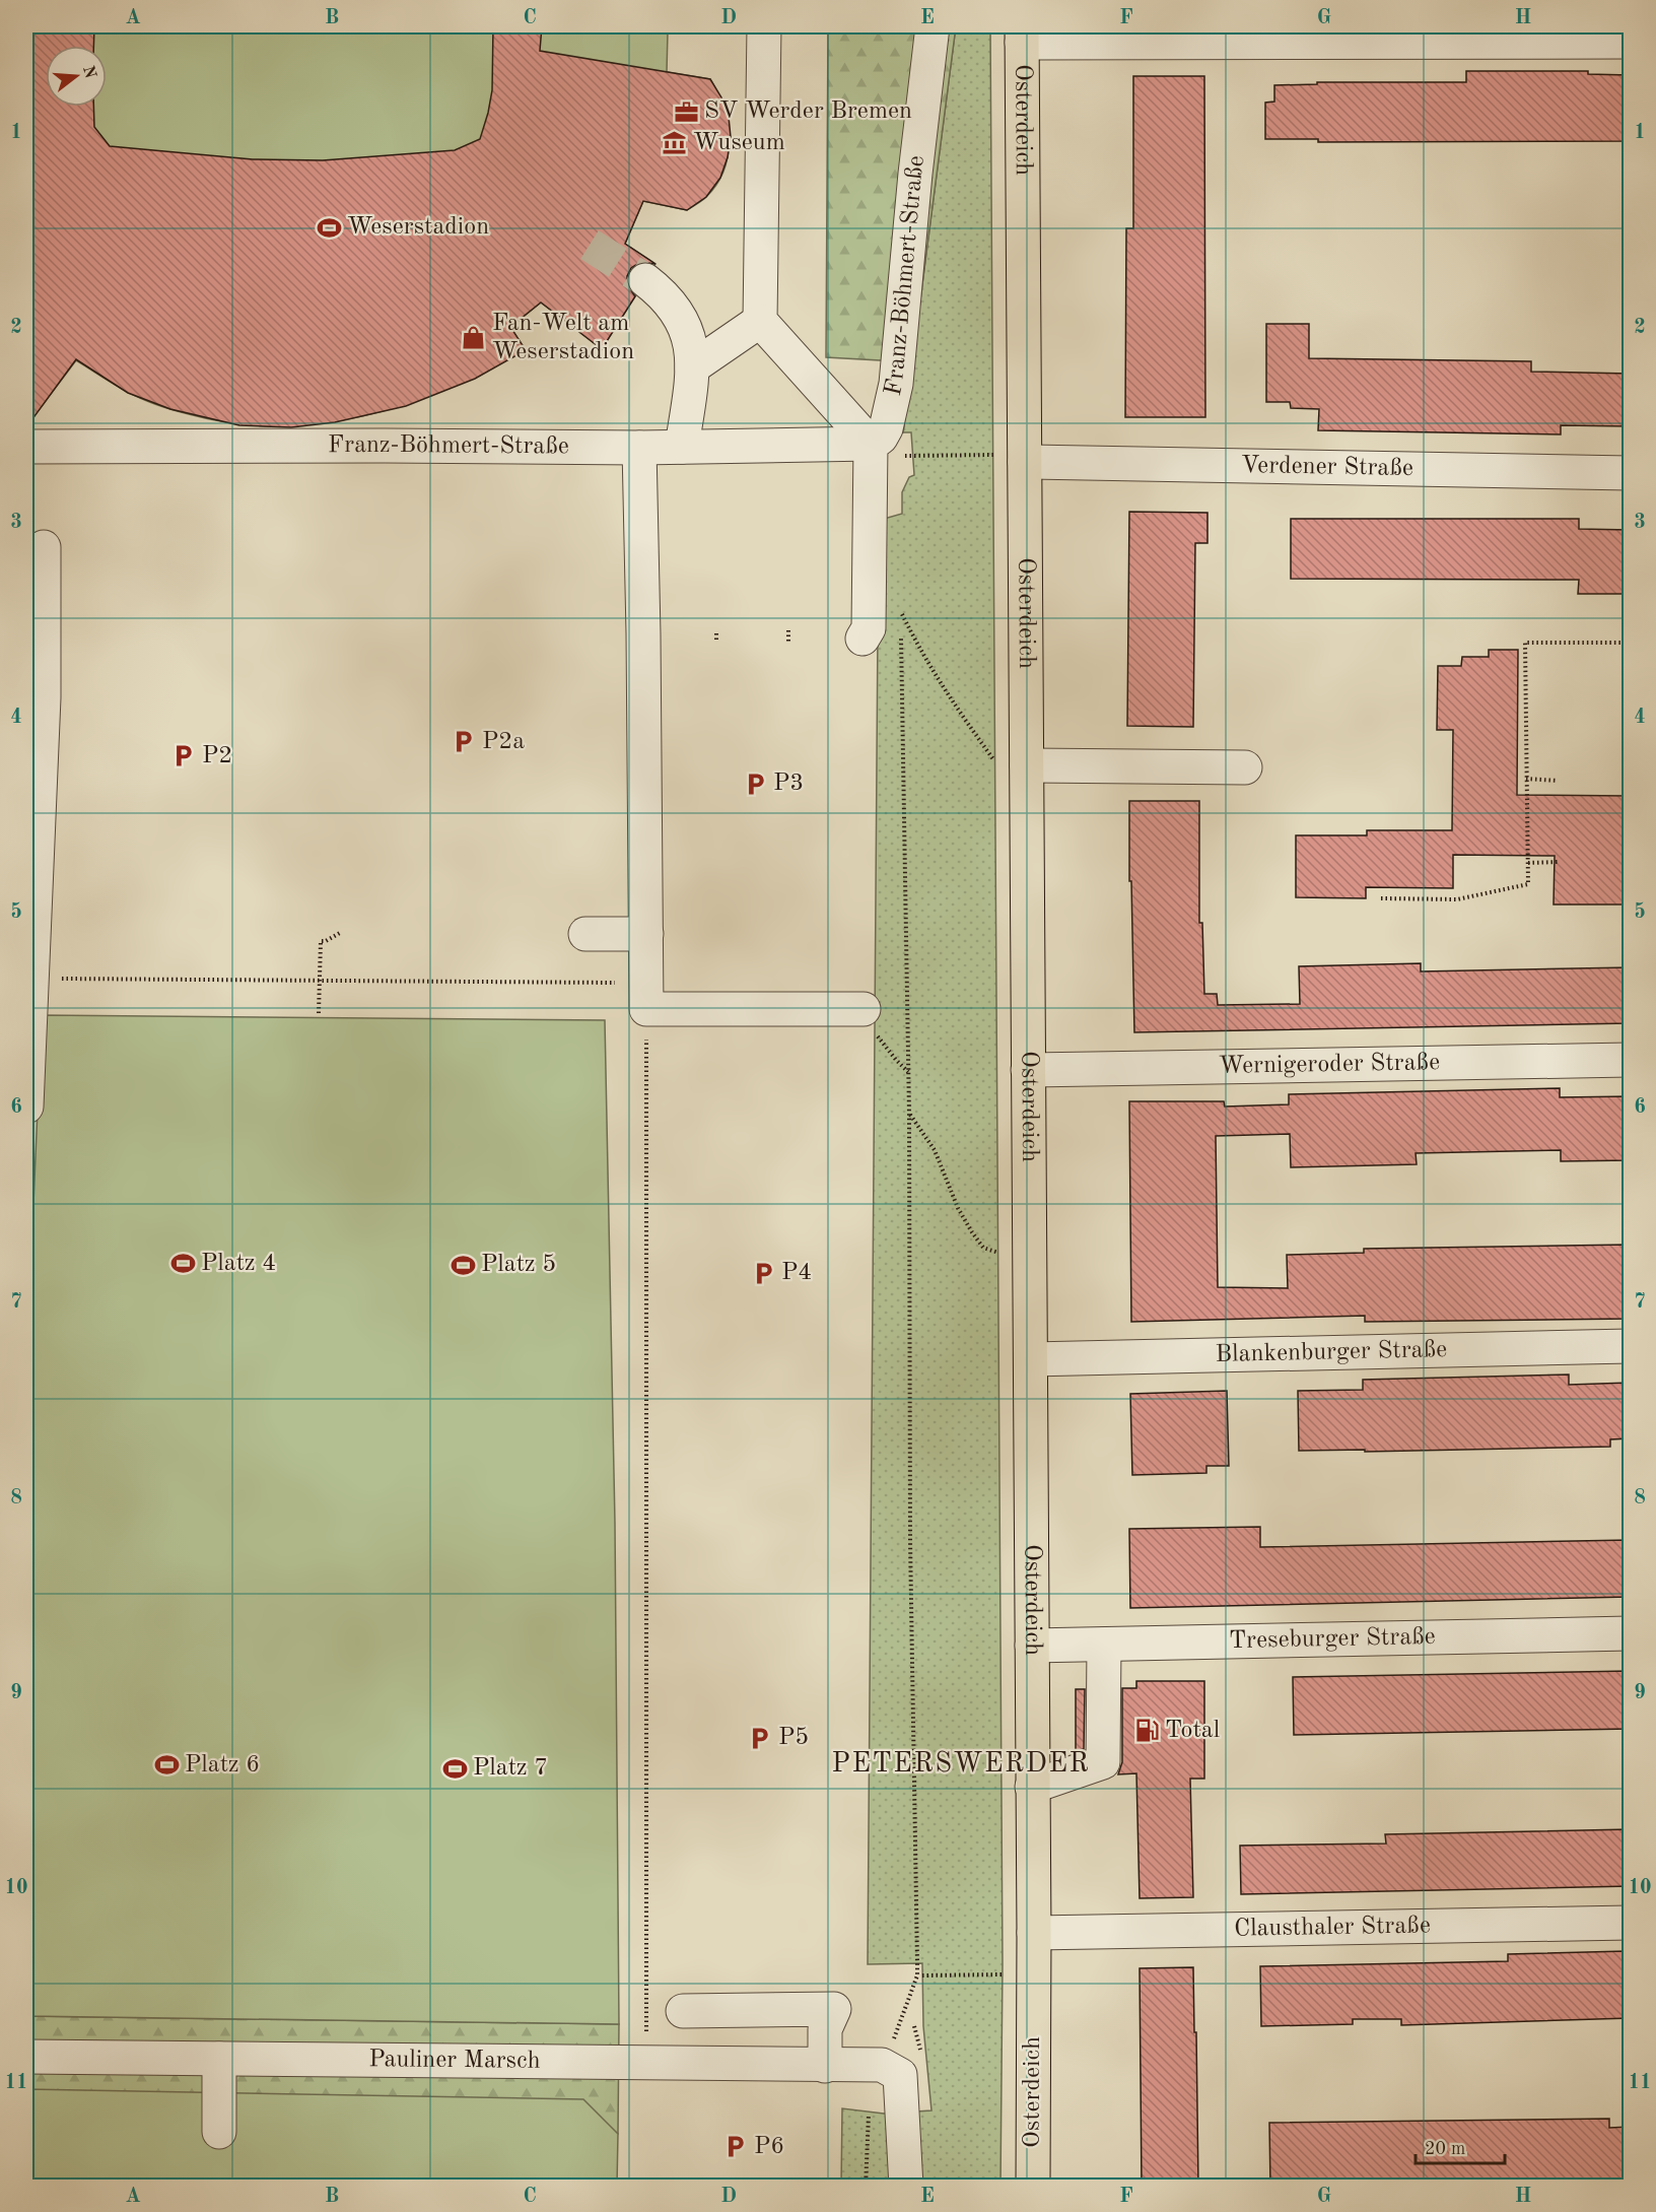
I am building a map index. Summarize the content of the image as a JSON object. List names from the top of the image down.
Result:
{
  "streets": {
    "main road": ["Osterdeich"],
    "street": [
      "Franz-Böhmert-Straße",
      "Verdener Straße",
      "Wernigeroder Straße",
      "Blankenburger Straße",
      "Treseburger Straße",
      "Clausthaler Straße",
      "Pauliner Marsch"
    ]
  },
  "crossings": [
    ["Osterdeich", "Verdener Straße"],
    ["Osterdeich", "Wernigeroder Straße"],
    ["Osterdeich", "Blankenburger Straße"],
    ["Osterdeich", "Treseburger Straße"],
    ["Osterdeich", "Clausthaler Straße"]
  ],
  "districts": ["PETERSWERDER"],
  "places": {
    "office": ["SV Werder Bremen"],
    "museum": ["Wuseum"],
    "sports": [
      "Weserstadion",
      "Platz 4",
      "Platz 5",
      "Platz 6",
      "Platz 7"
    ],
    "shop": ["Fan-Welt am Weserstadion"],
    "parking": [
      "P2a",
      "P2",
      "P3",
      "P4",
      "P5",
      "P6"
    ],
    "fuel station": ["Total"]
  },
  "scale_bar": "20 m",
  "north": "right",
  "grid": {
    "columns": [
      "A",
      "B",
      "C",
      "D",
      "E",
      "F",
      "G",
      "H"
    ],
    "rows": [
      "1",
      "2",
      "3",
      "4",
      "5",
      "6",
      "7",
      "8",
      "9",
      "10",
      "11"
    ]
  }
}
